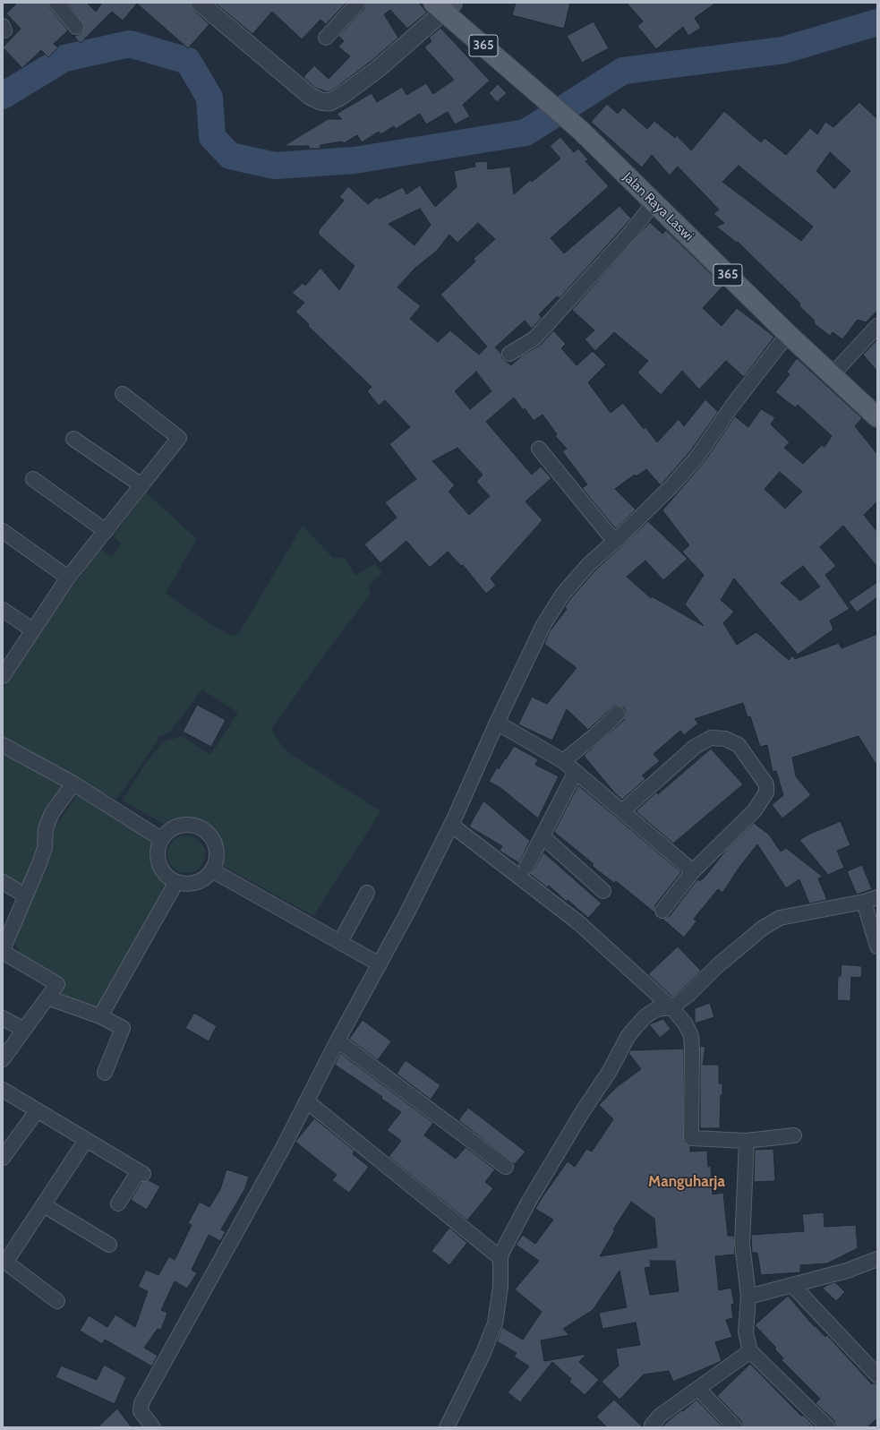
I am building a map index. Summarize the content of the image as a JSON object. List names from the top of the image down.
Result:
{
  "streets": {
    "main road": ["365", "Jalan Raya Laswi"]
  },
  "districts": ["Manguharja"]
}
